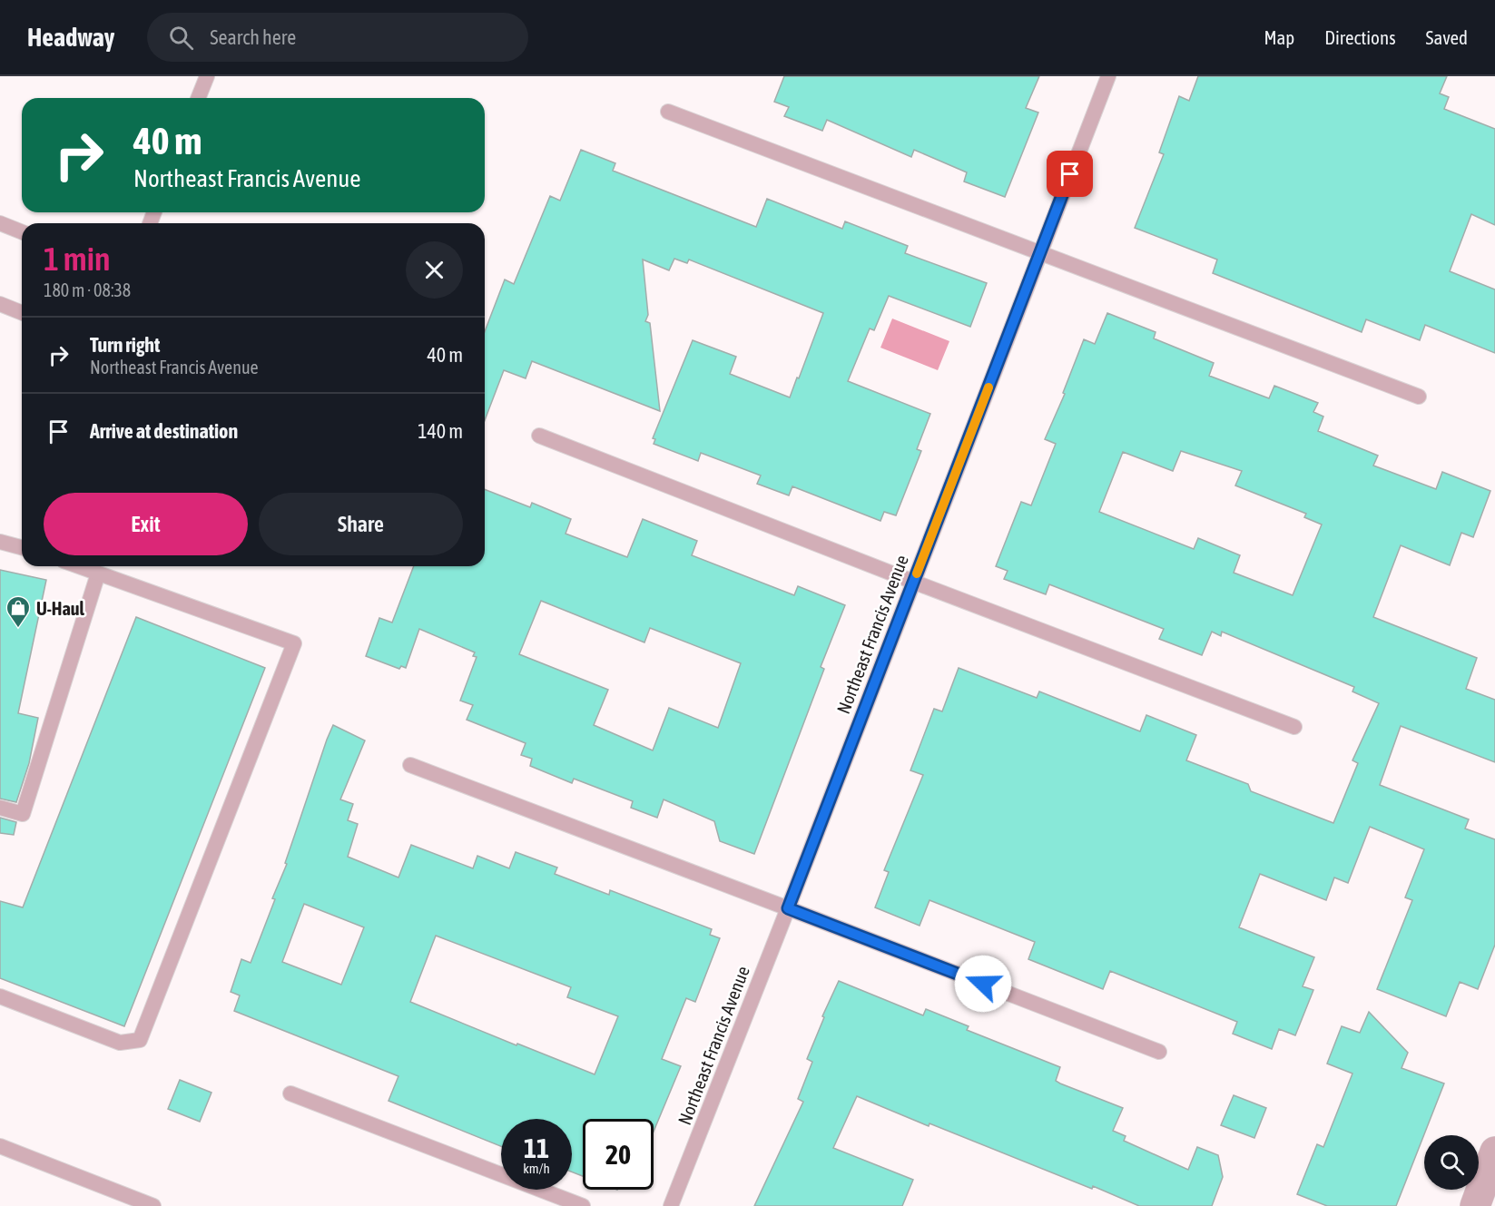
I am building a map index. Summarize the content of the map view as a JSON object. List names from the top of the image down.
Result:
{
  "streets": {
    "lane": ["Northeast Francis Avenue"]
  },
  "places": {
    "shop": ["U-Haul"]
  },
  "page": {
    "header": "Headway",
    "search": "Search here",
    "nav": ["Map", "Directions", "Saved"],
    "turn": ["40 m", "Northeast Francis Avenue"],
    "heading": ["1 min", "180 m · 08:38"],
    "list": [
      {
        "name": "Turn right",
        "note": "Northeast Francis Avenue",
        "value": "40 m"
      },
      {
        "name": "Arrive at destination",
        "value": "140 m"
      }
    ],
    "buttons": ["Exit", "Share"],
    "speed": "11 km/h",
    "limit": "20"
  }
}
